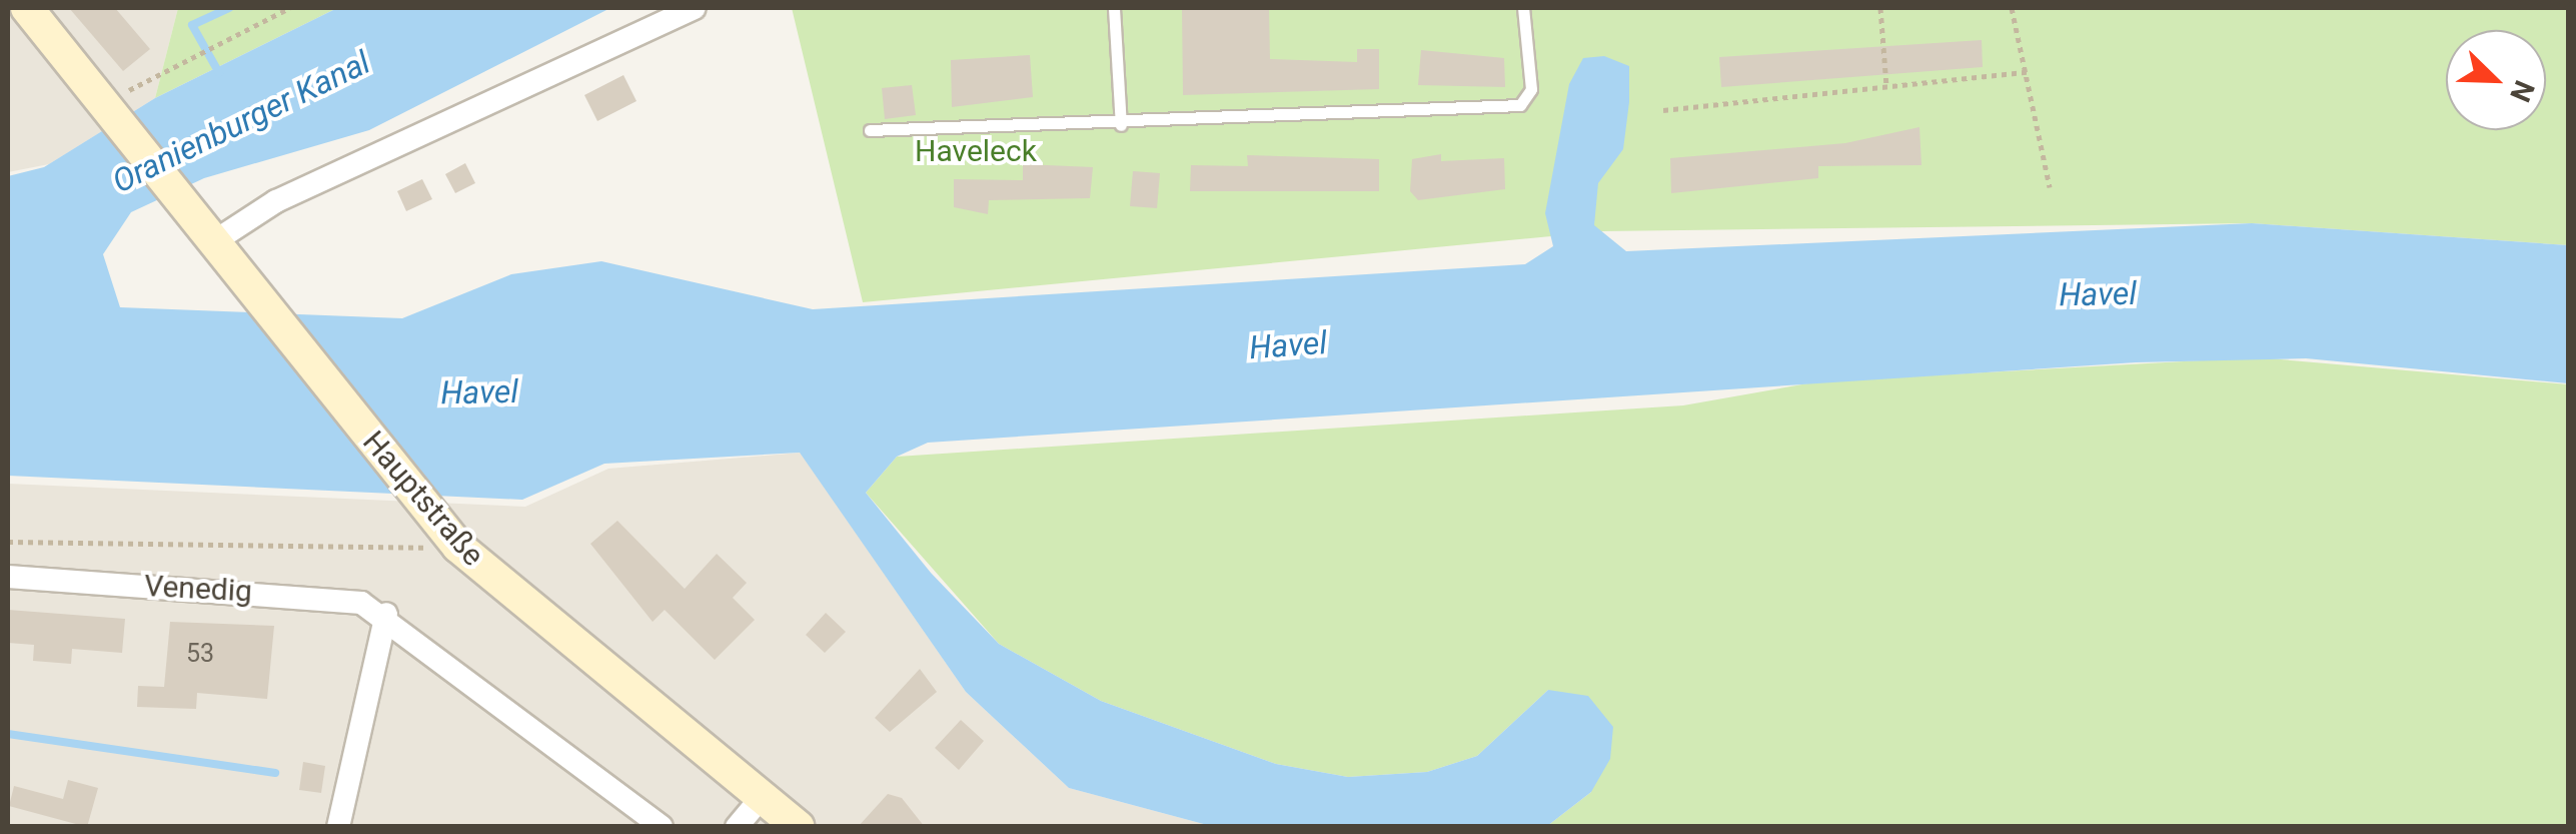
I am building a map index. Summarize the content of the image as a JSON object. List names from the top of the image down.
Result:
{
  "streets": {
    "main road": ["Hauptstraße"],
    "street": ["Venedig"]
  },
  "water": ["Oranienburger Kanal", "Havel"],
  "parks": ["Haveleck"],
  "house_numbers": ["53"],
  "north": "bottom right"
}
